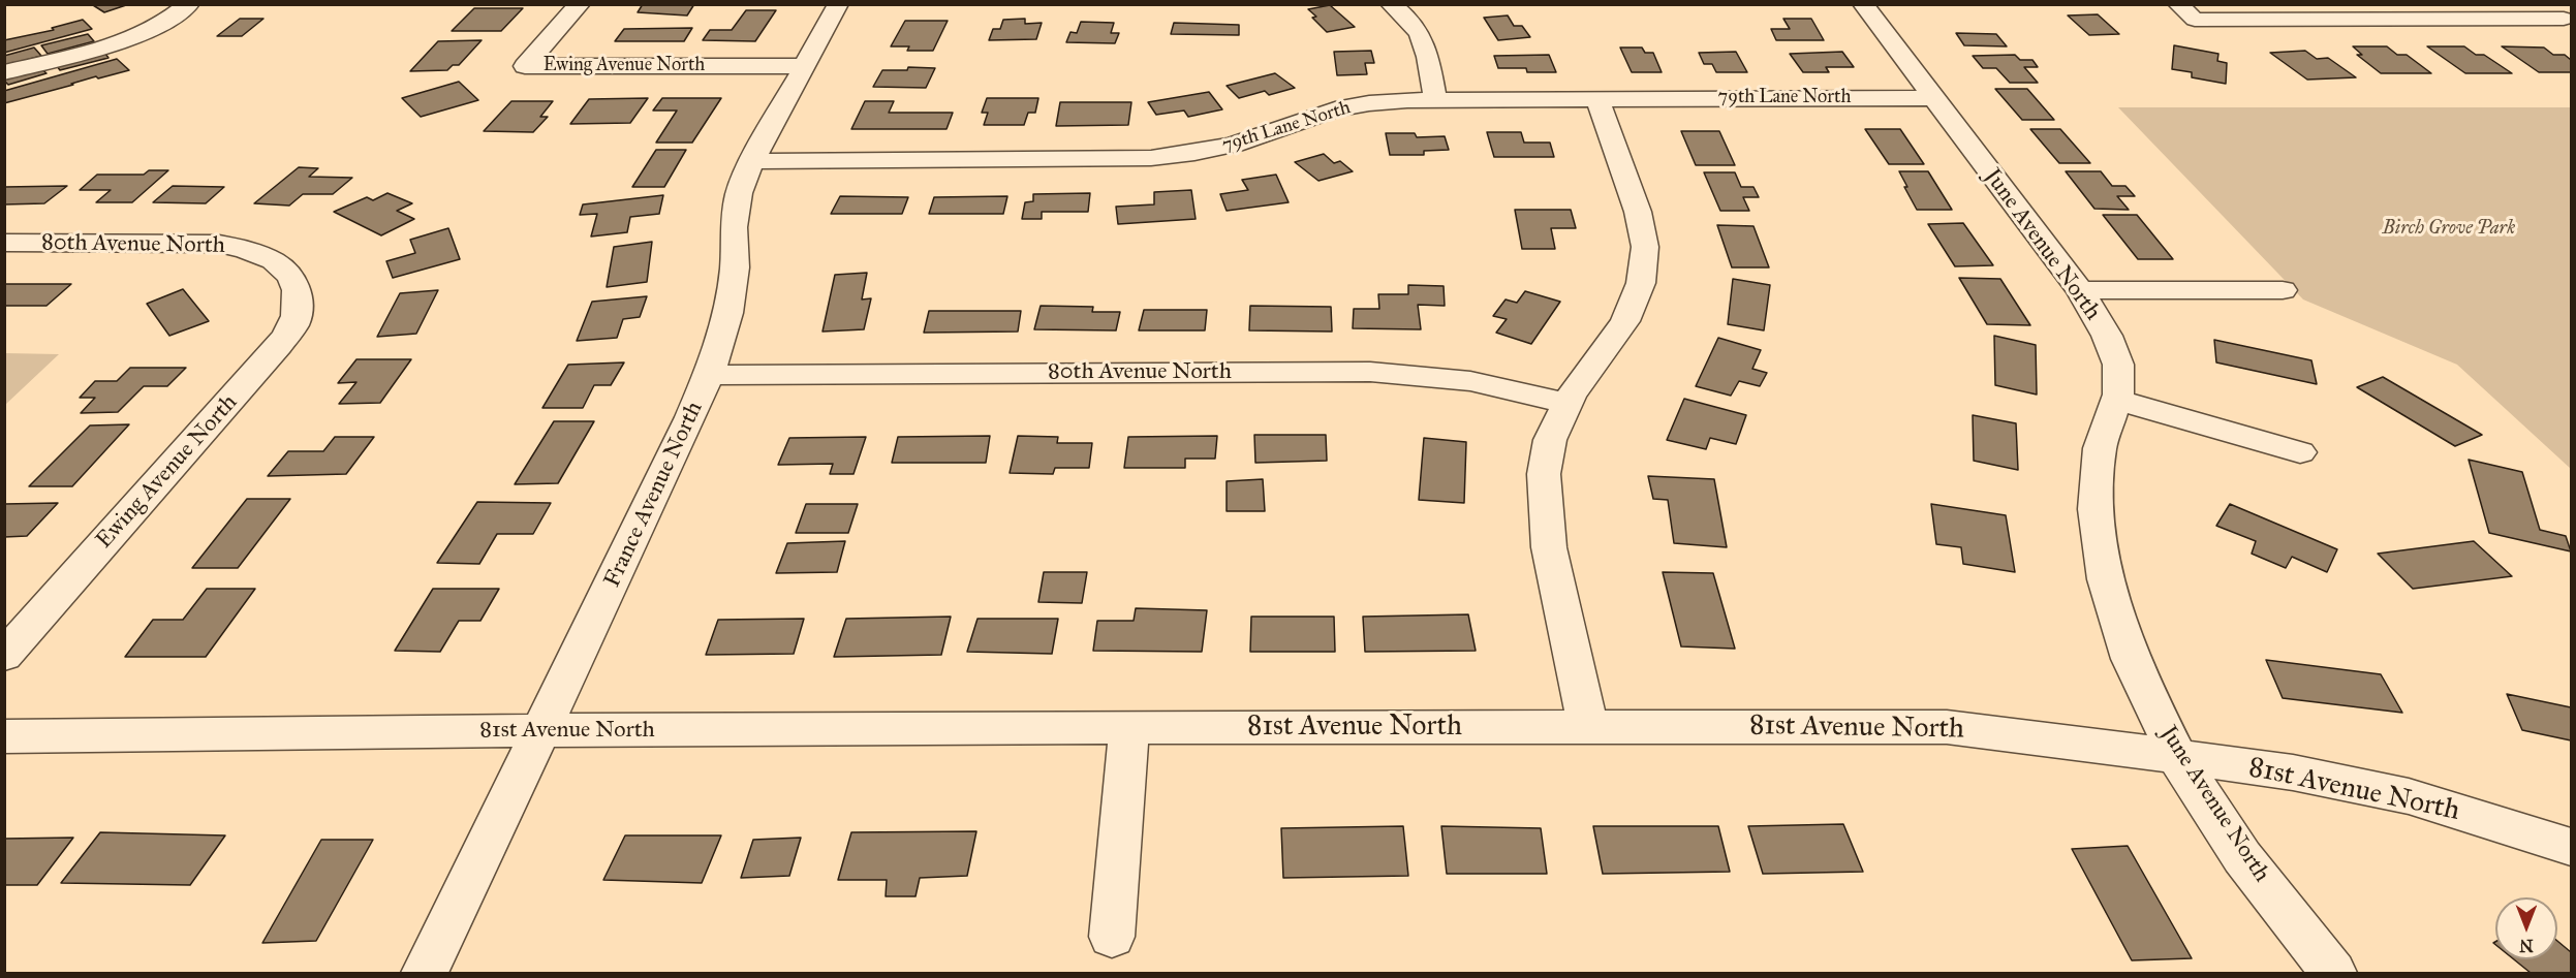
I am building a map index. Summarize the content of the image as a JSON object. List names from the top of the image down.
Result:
{
  "streets": {
    "street": [
      "Ewing Avenue North",
      "79th Lane North",
      "80th Avenue North",
      "June Avenue North",
      "France Avenue North",
      "81st Avenue North"
    ]
  },
  "crossings": [
    ["Ewing Avenue North", "80th Avenue North"],
    ["Ewing Avenue North", "France Avenue North"],
    ["79th Lane North", "June Avenue North"],
    ["79th Lane North", "France Avenue North"],
    ["80th Avenue North", "France Avenue North"],
    ["June Avenue North", "81st Avenue North"],
    ["France Avenue North", "81st Avenue North"]
  ],
  "parks": ["Birch Grove Park"],
  "north": "bottom"
}
